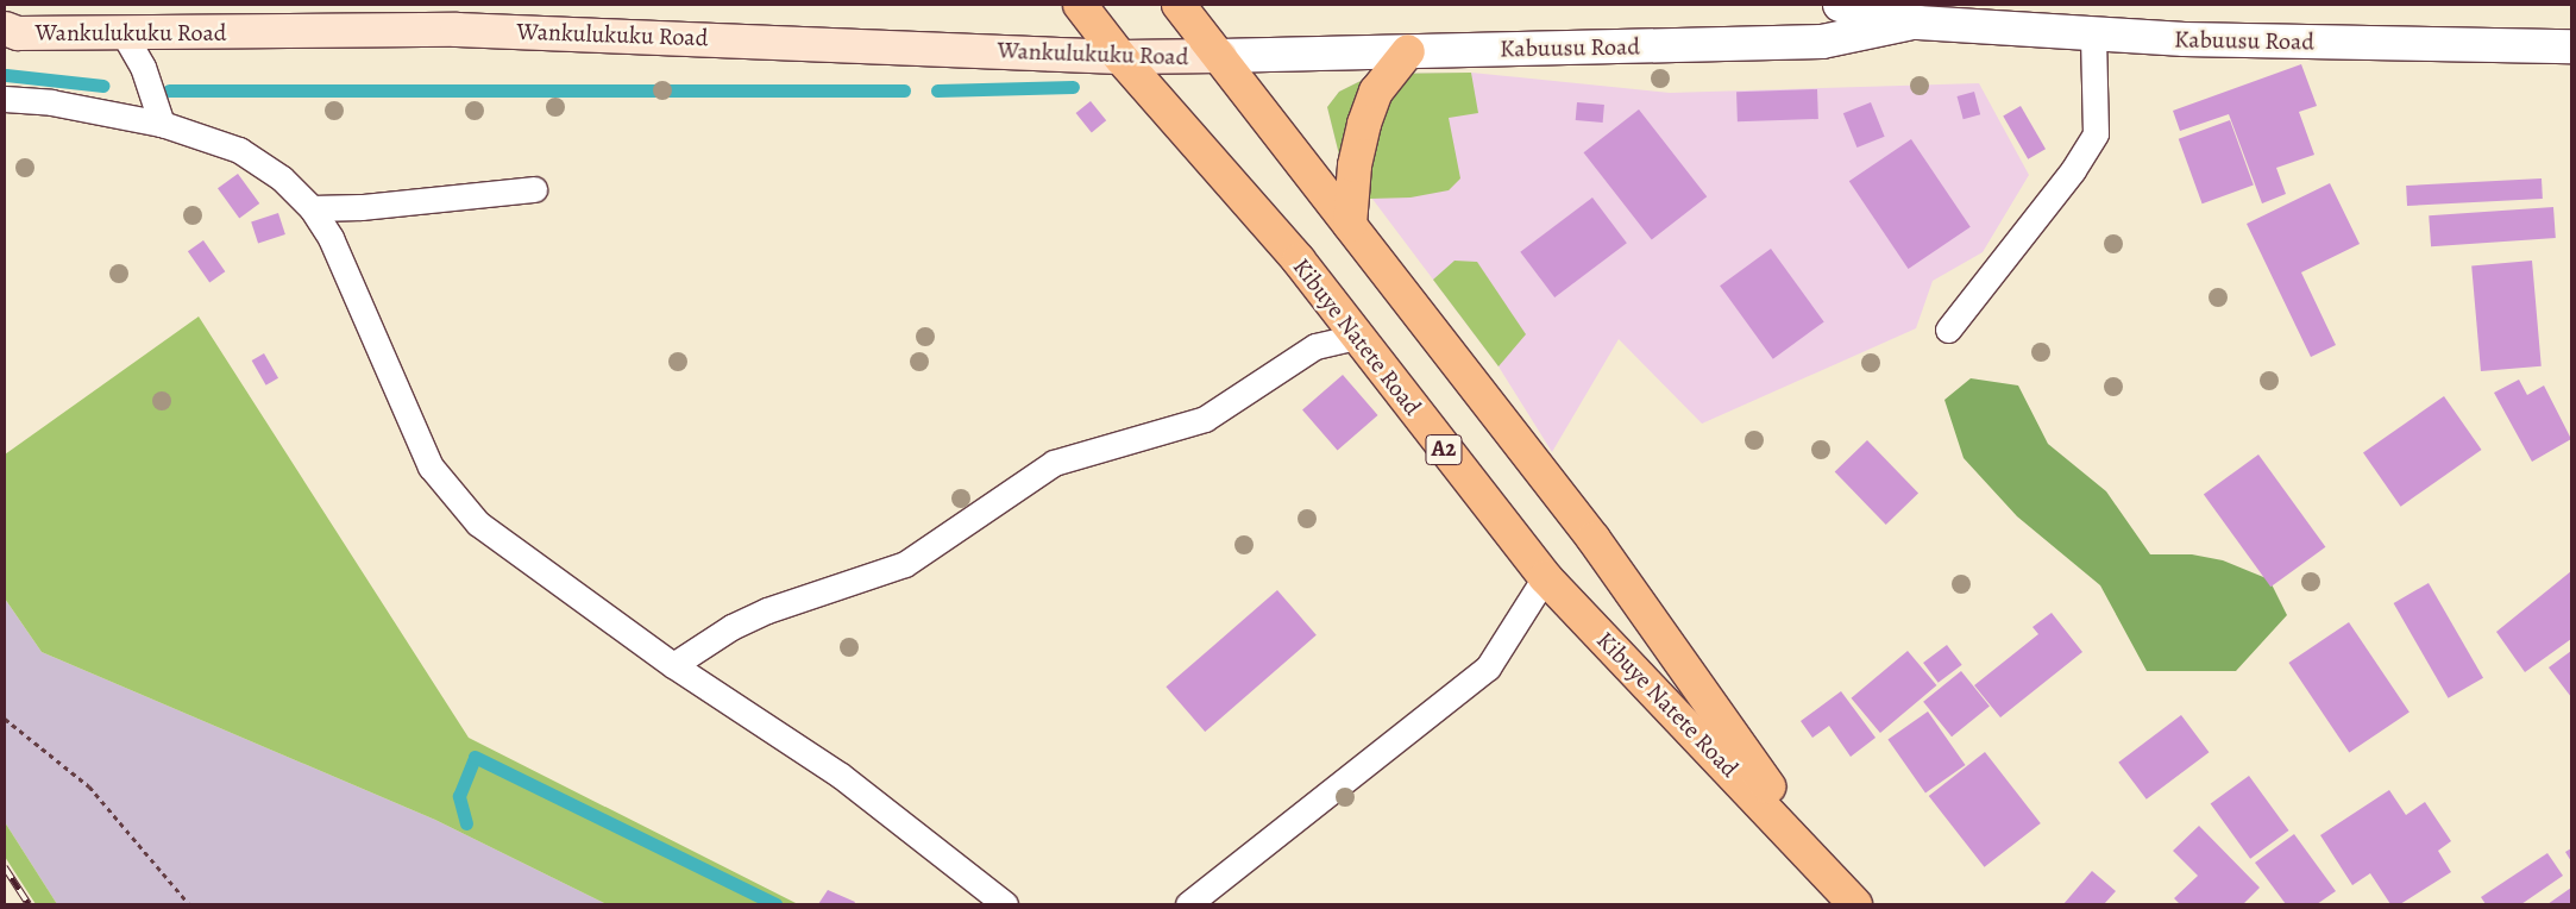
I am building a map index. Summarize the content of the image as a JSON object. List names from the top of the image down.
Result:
{
  "streets": {
    "main road": ["Wankulukuku Road", "Kibuye Natete Road", "A2"],
    "street": ["Kabuusu Road"]
  },
  "crossings": [
    ["Wankulukuku Road", "Kabuusu Road"],
    ["Wankulukuku Road", "Kibuye Natete Road"],
    ["Kabuusu Road", "Kibuye Natete Road"]
  ]
}
